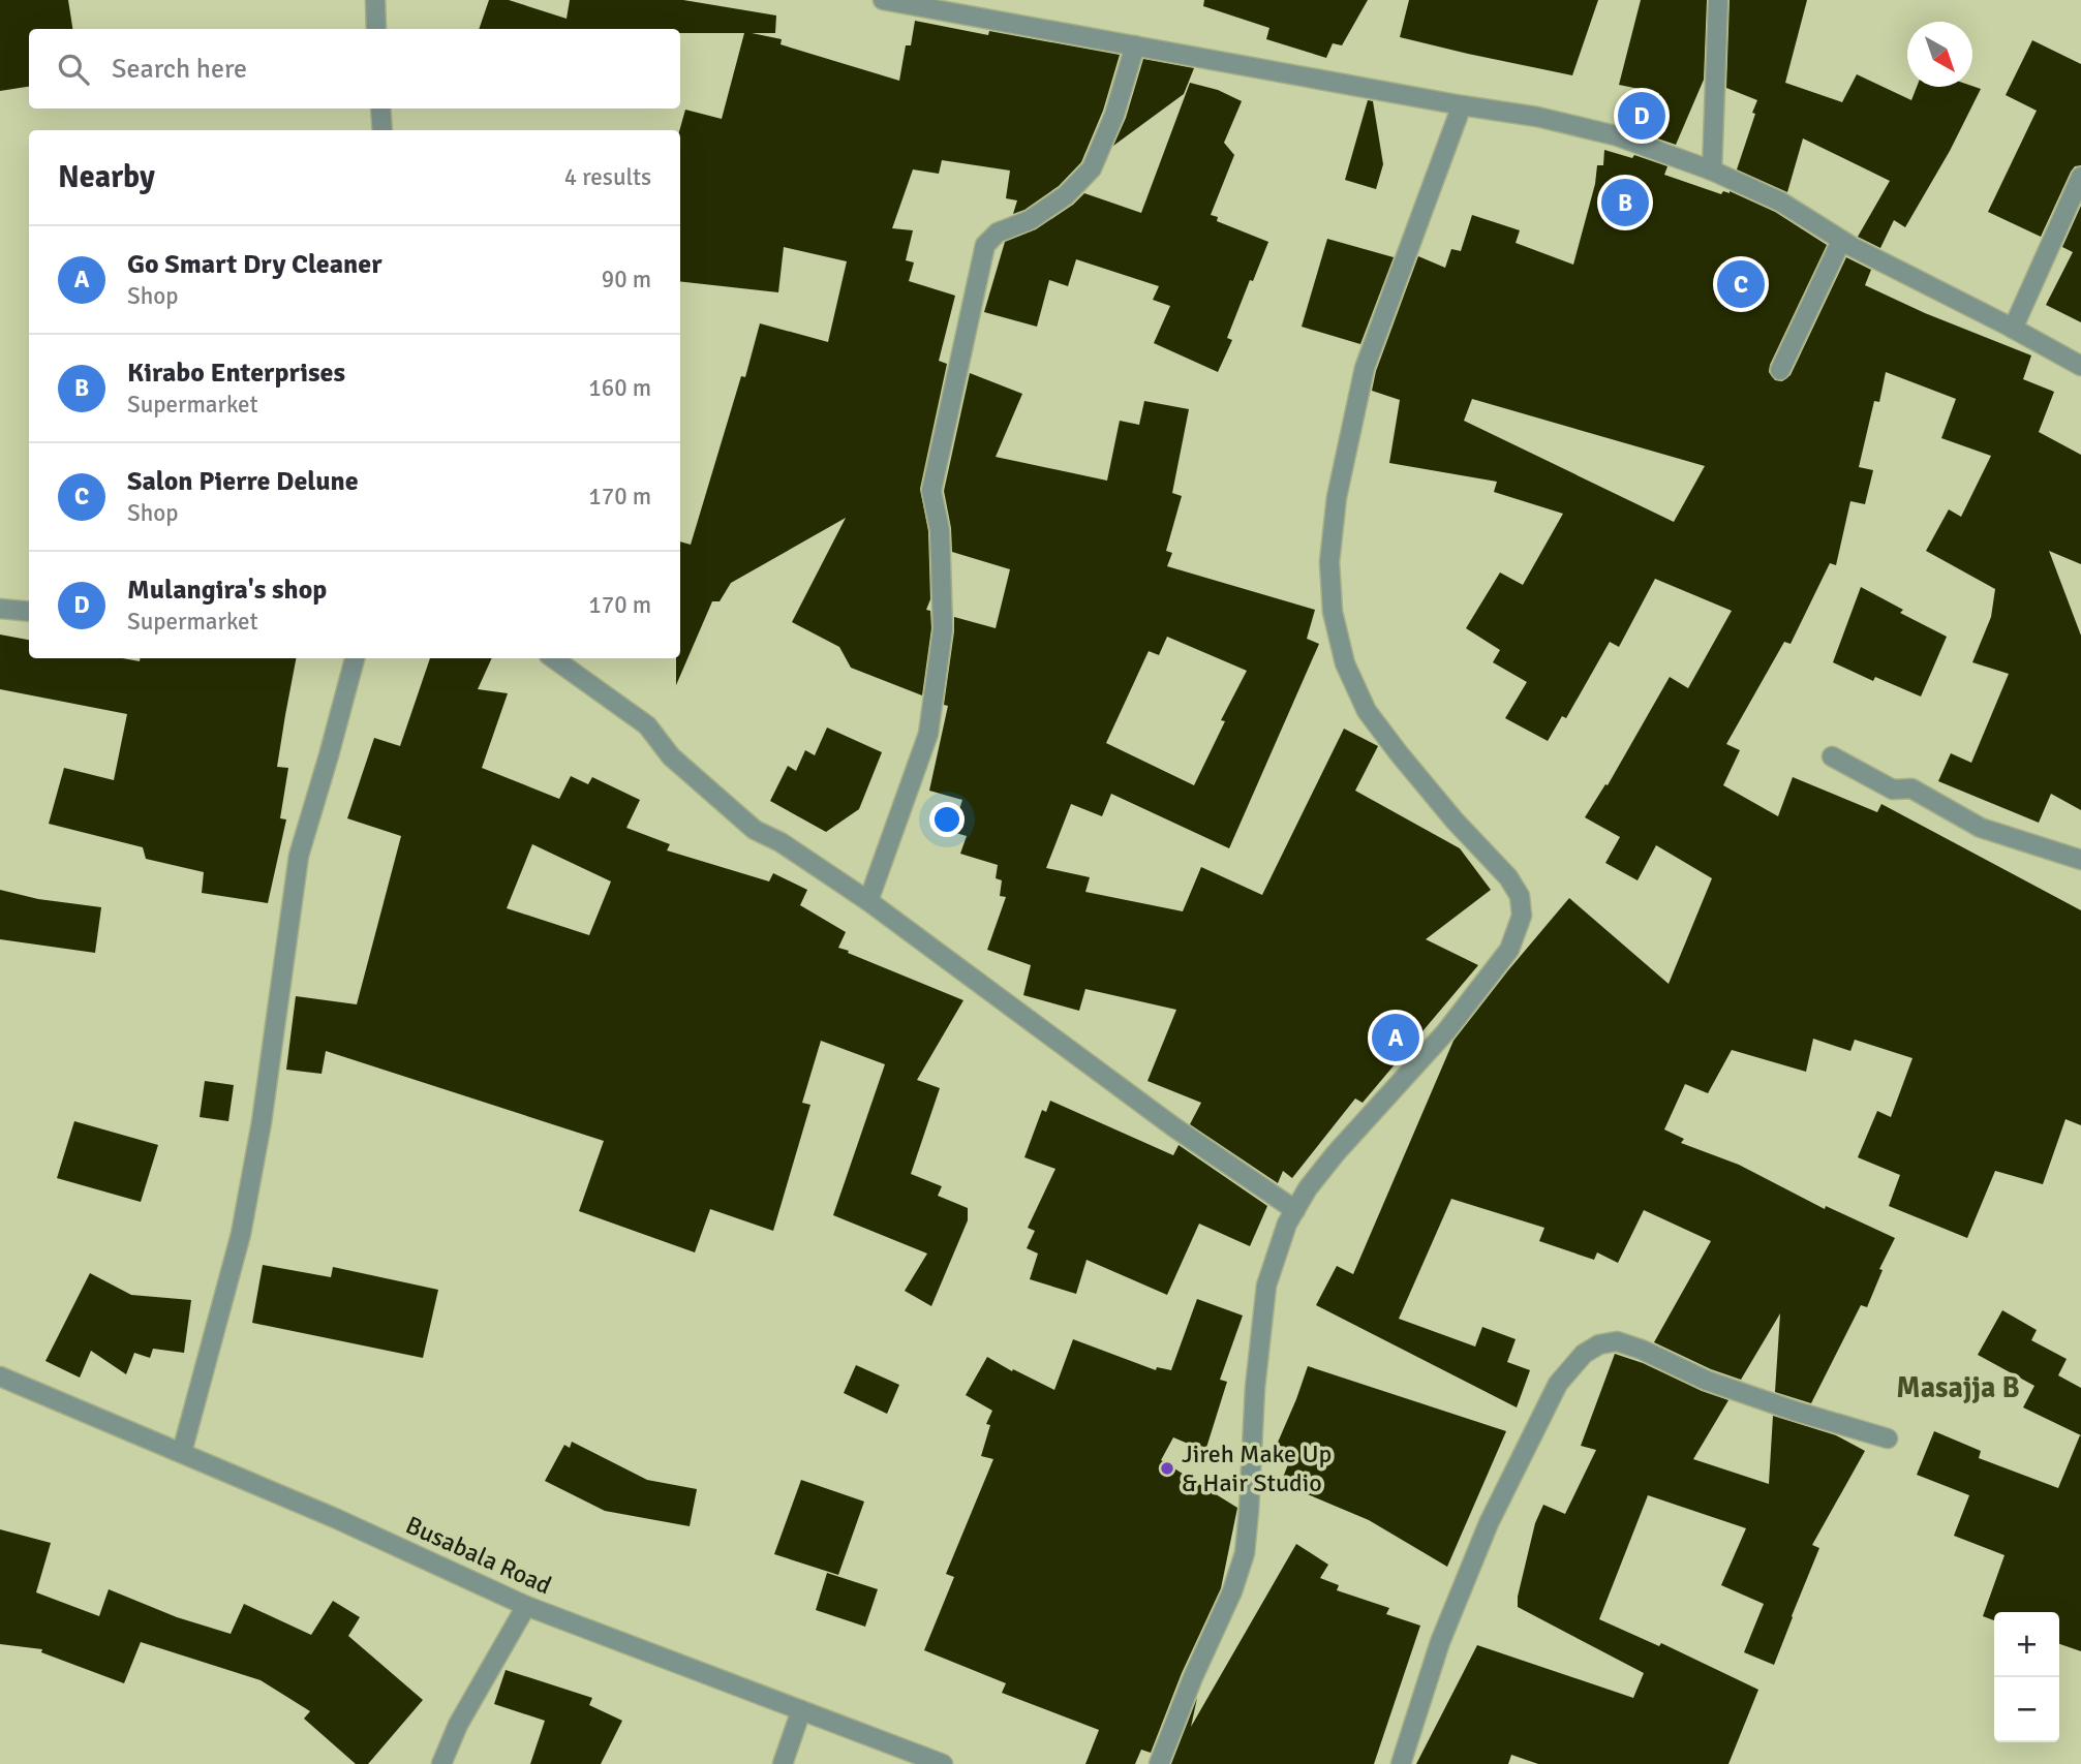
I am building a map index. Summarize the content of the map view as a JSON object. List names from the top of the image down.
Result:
{
  "streets": {
    "street": ["Busabala Road"]
  },
  "districts": ["Masajja B"],
  "places": ["Jireh Make Up & Hair Studio"],
  "north": "bottom right",
  "page": {
    "search": "Search here",
    "pins": [
      "D",
      "B",
      "C",
      "A"
    ],
    "heading": ["Nearby", "4 results"],
    "list": [
      {
        "mark": "A",
        "name": "Go Smart Dry Cleaner",
        "note": "Shop",
        "value": "90 m"
      },
      {
        "mark": "B",
        "name": "Kirabo Enterprises",
        "note": "Supermarket",
        "value": "160 m"
      },
      {
        "mark": "C",
        "name": "Salon Pierre Delune",
        "note": "Shop",
        "value": "170 m"
      },
      {
        "mark": "D",
        "name": "Mulangira's shop",
        "note": "Supermarket",
        "value": "170 m"
      }
    ],
    "map_buttons": ["+", "−"]
  }
}
